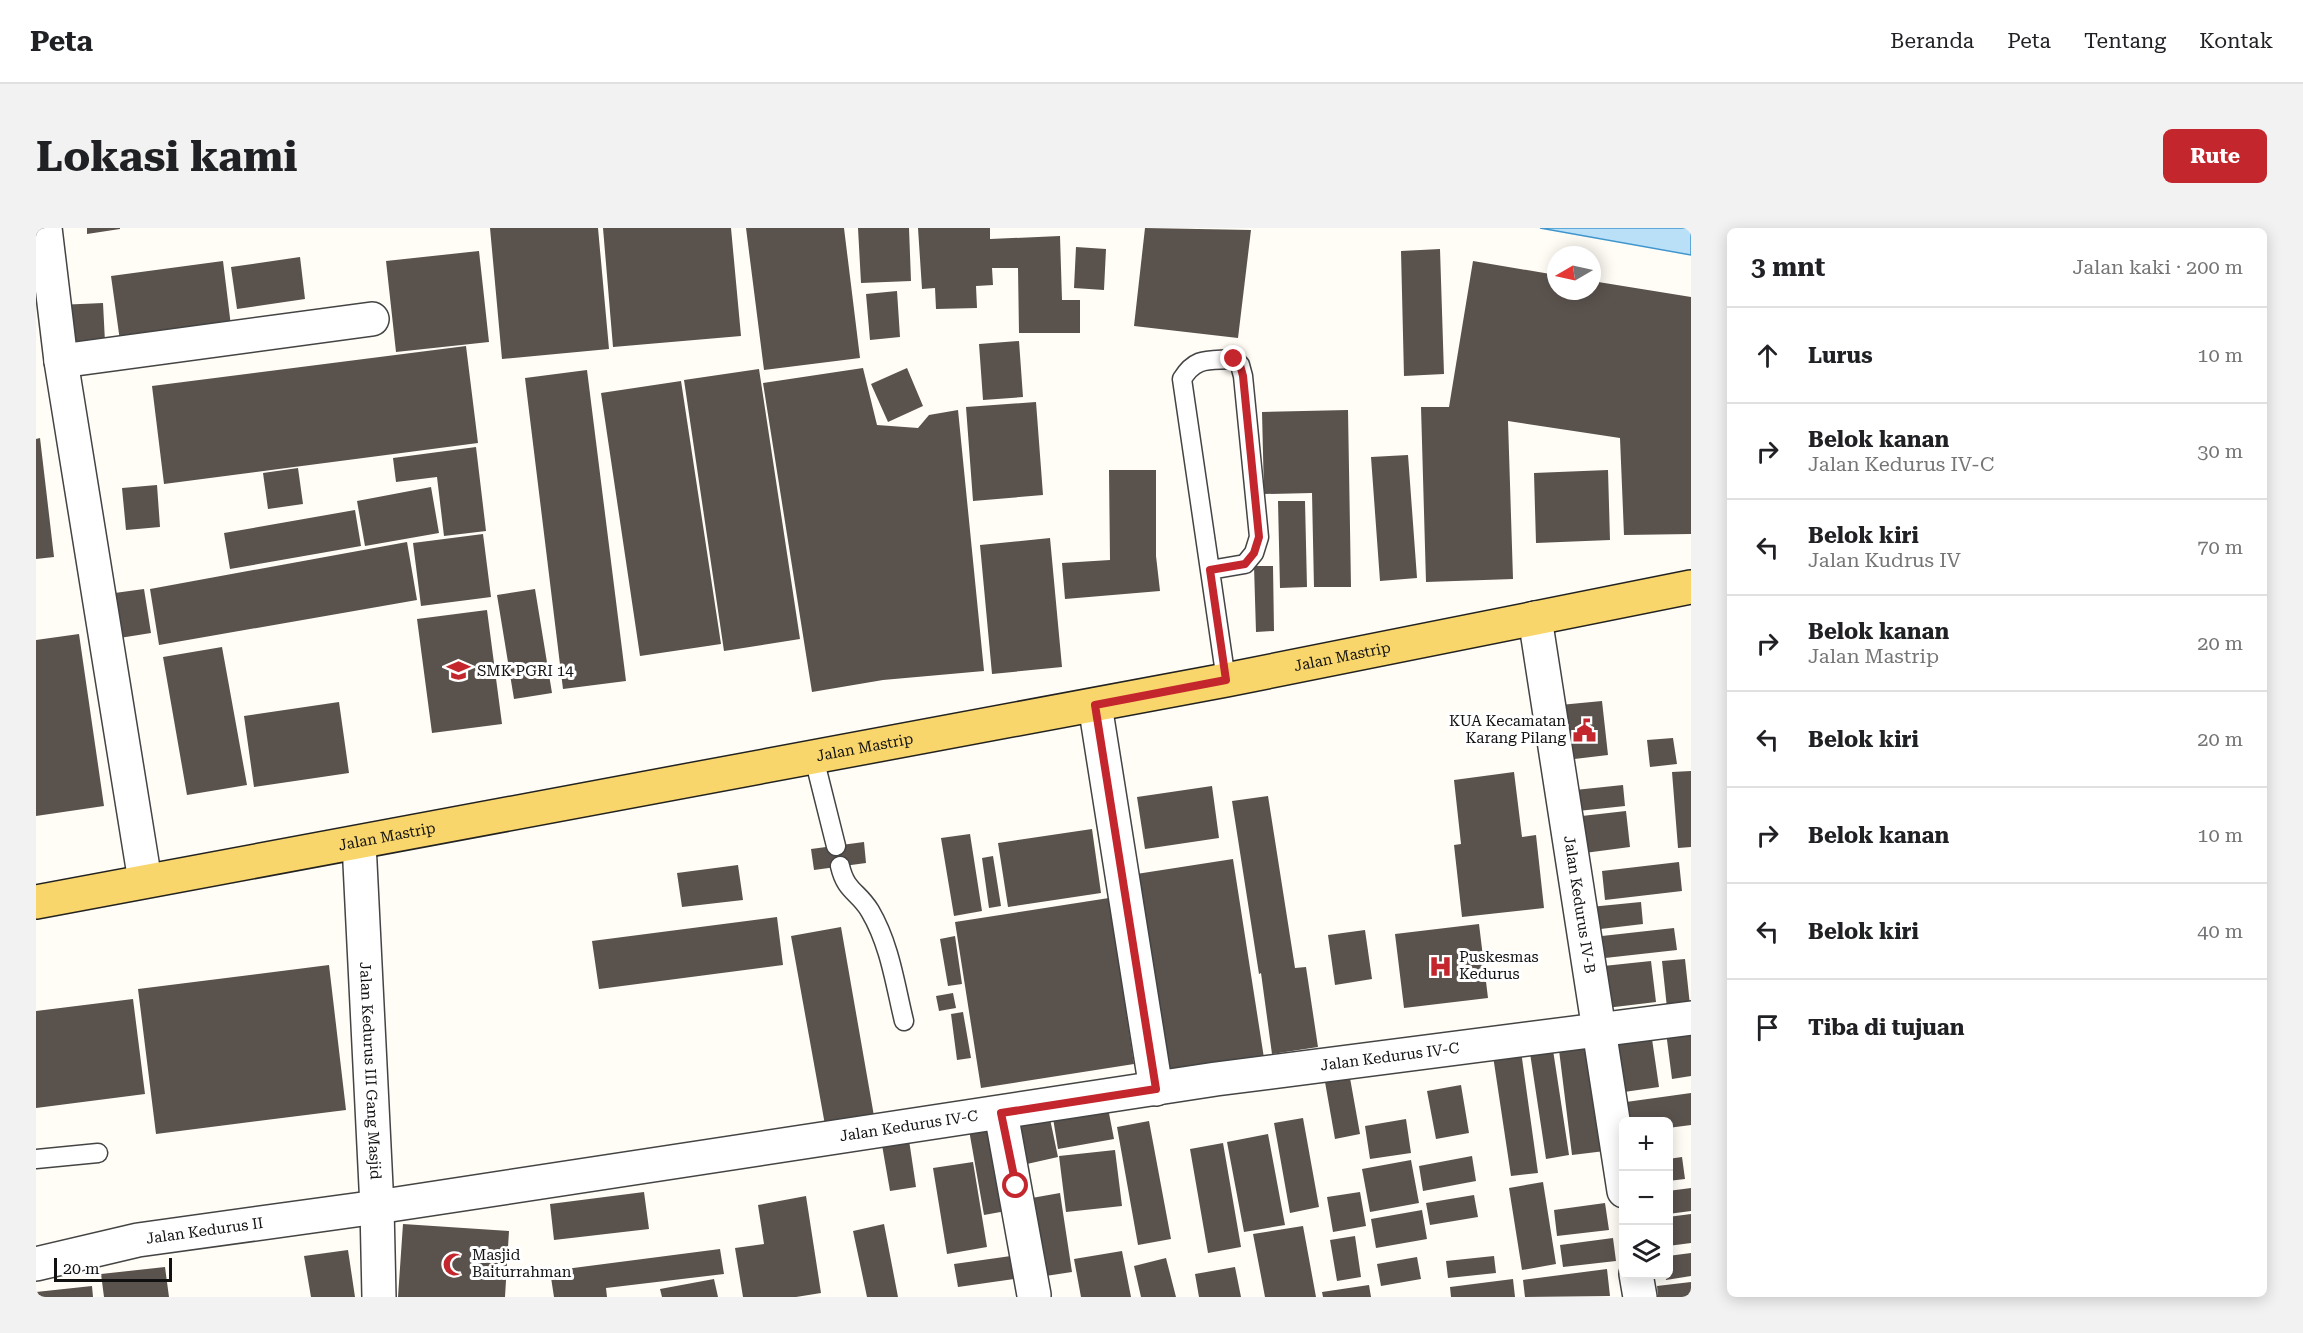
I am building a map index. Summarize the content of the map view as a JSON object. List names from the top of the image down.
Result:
{
  "streets": {
    "main road": ["Jalan Mastrip"],
    "street": [
      "Jalan Kedurus IV-B",
      "Jalan Kedurus IV-C",
      "Jalan Kedurus III Gang Masjid",
      "Jalan Kedurus II"
    ]
  },
  "crossings": [
    ["Jalan Mastrip", "Jalan Kedurus IV-B"],
    ["Jalan Mastrip", "Jalan Kedurus III Gang Masjid"],
    ["Jalan Kedurus IV-B", "Jalan Kedurus IV-C"],
    ["Jalan Kedurus IV-C", "Jalan Kedurus III Gang Masjid"],
    ["Jalan Kedurus IV-C", "Jalan Kedurus II"],
    ["Jalan Kedurus III Gang Masjid", "Jalan Kedurus II"]
  ],
  "places": {
    "school or university": ["SMK PGRI 14"],
    "public building": ["KUA Kecamatan Karang Pilang"],
    "hospital": ["Puskesmas Kedurus"],
    "mosque": ["Masjid Baiturrahman"]
  },
  "scale_bar": "20 m",
  "north": "left",
  "page": {
    "header": "Peta",
    "nav": [
      "Beranda",
      "Peta",
      "Tentang",
      "Kontak"
    ],
    "buttons": "Rute",
    "title": "Lokasi kami",
    "heading": ["3 mnt", "Jalan kaki · 200 m"],
    "list": [
      ["Lurus", "10 m"],
      ["Belok kanan", "Jalan Kedurus IV-C", "30 m"],
      ["Belok kiri", "Jalan Kudrus IV", "70 m"],
      ["Belok kanan", "Jalan Mastrip", "20 m"],
      ["Belok kiri", "20 m"],
      ["Belok kanan", "10 m"],
      ["Belok kiri", "40 m"],
      "Tiba di tujuan"
    ],
    "map_buttons": ["+", "−"],
    "scale": "20 m"
  }
}
